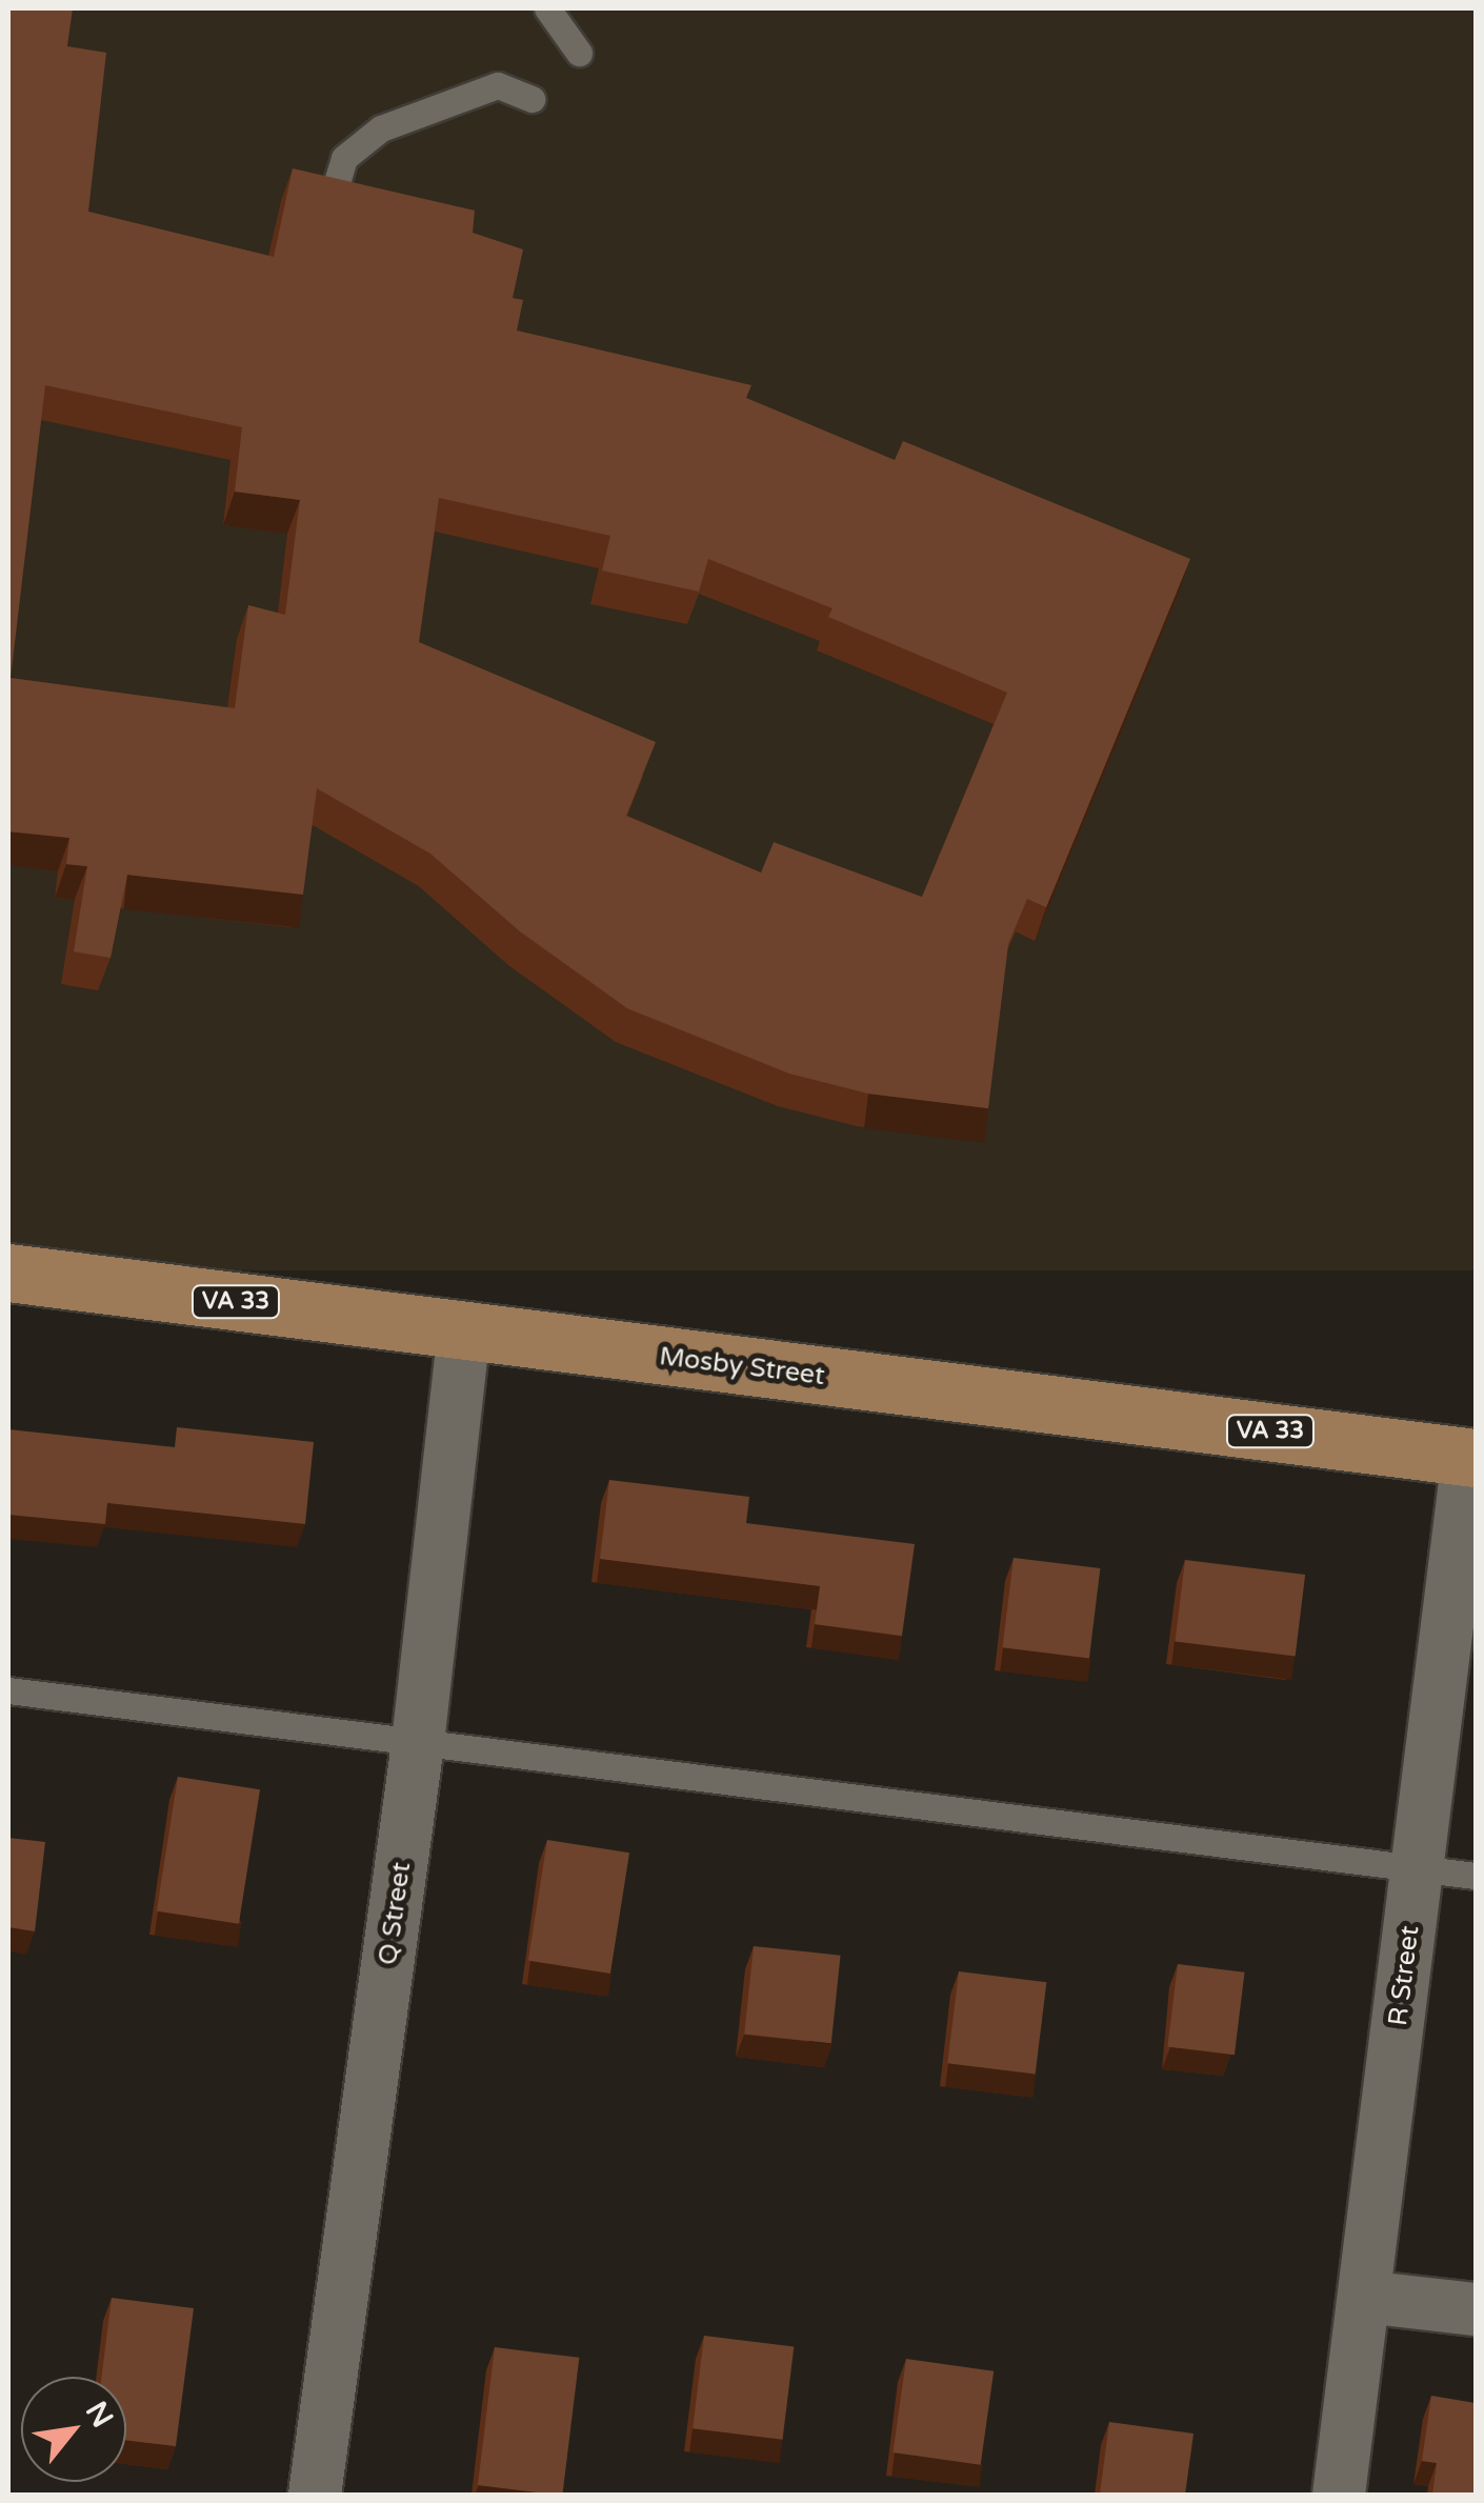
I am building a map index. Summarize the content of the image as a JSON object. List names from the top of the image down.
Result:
{
  "streets": {
    "main road": ["VA 33", "Mosby Street"],
    "street": ["Q Street", "R Street"]
  },
  "crossings": [
    ["Mosby Street", "Q Street"],
    ["Mosby Street", "R Street"]
  ],
  "north": "top right"
}
